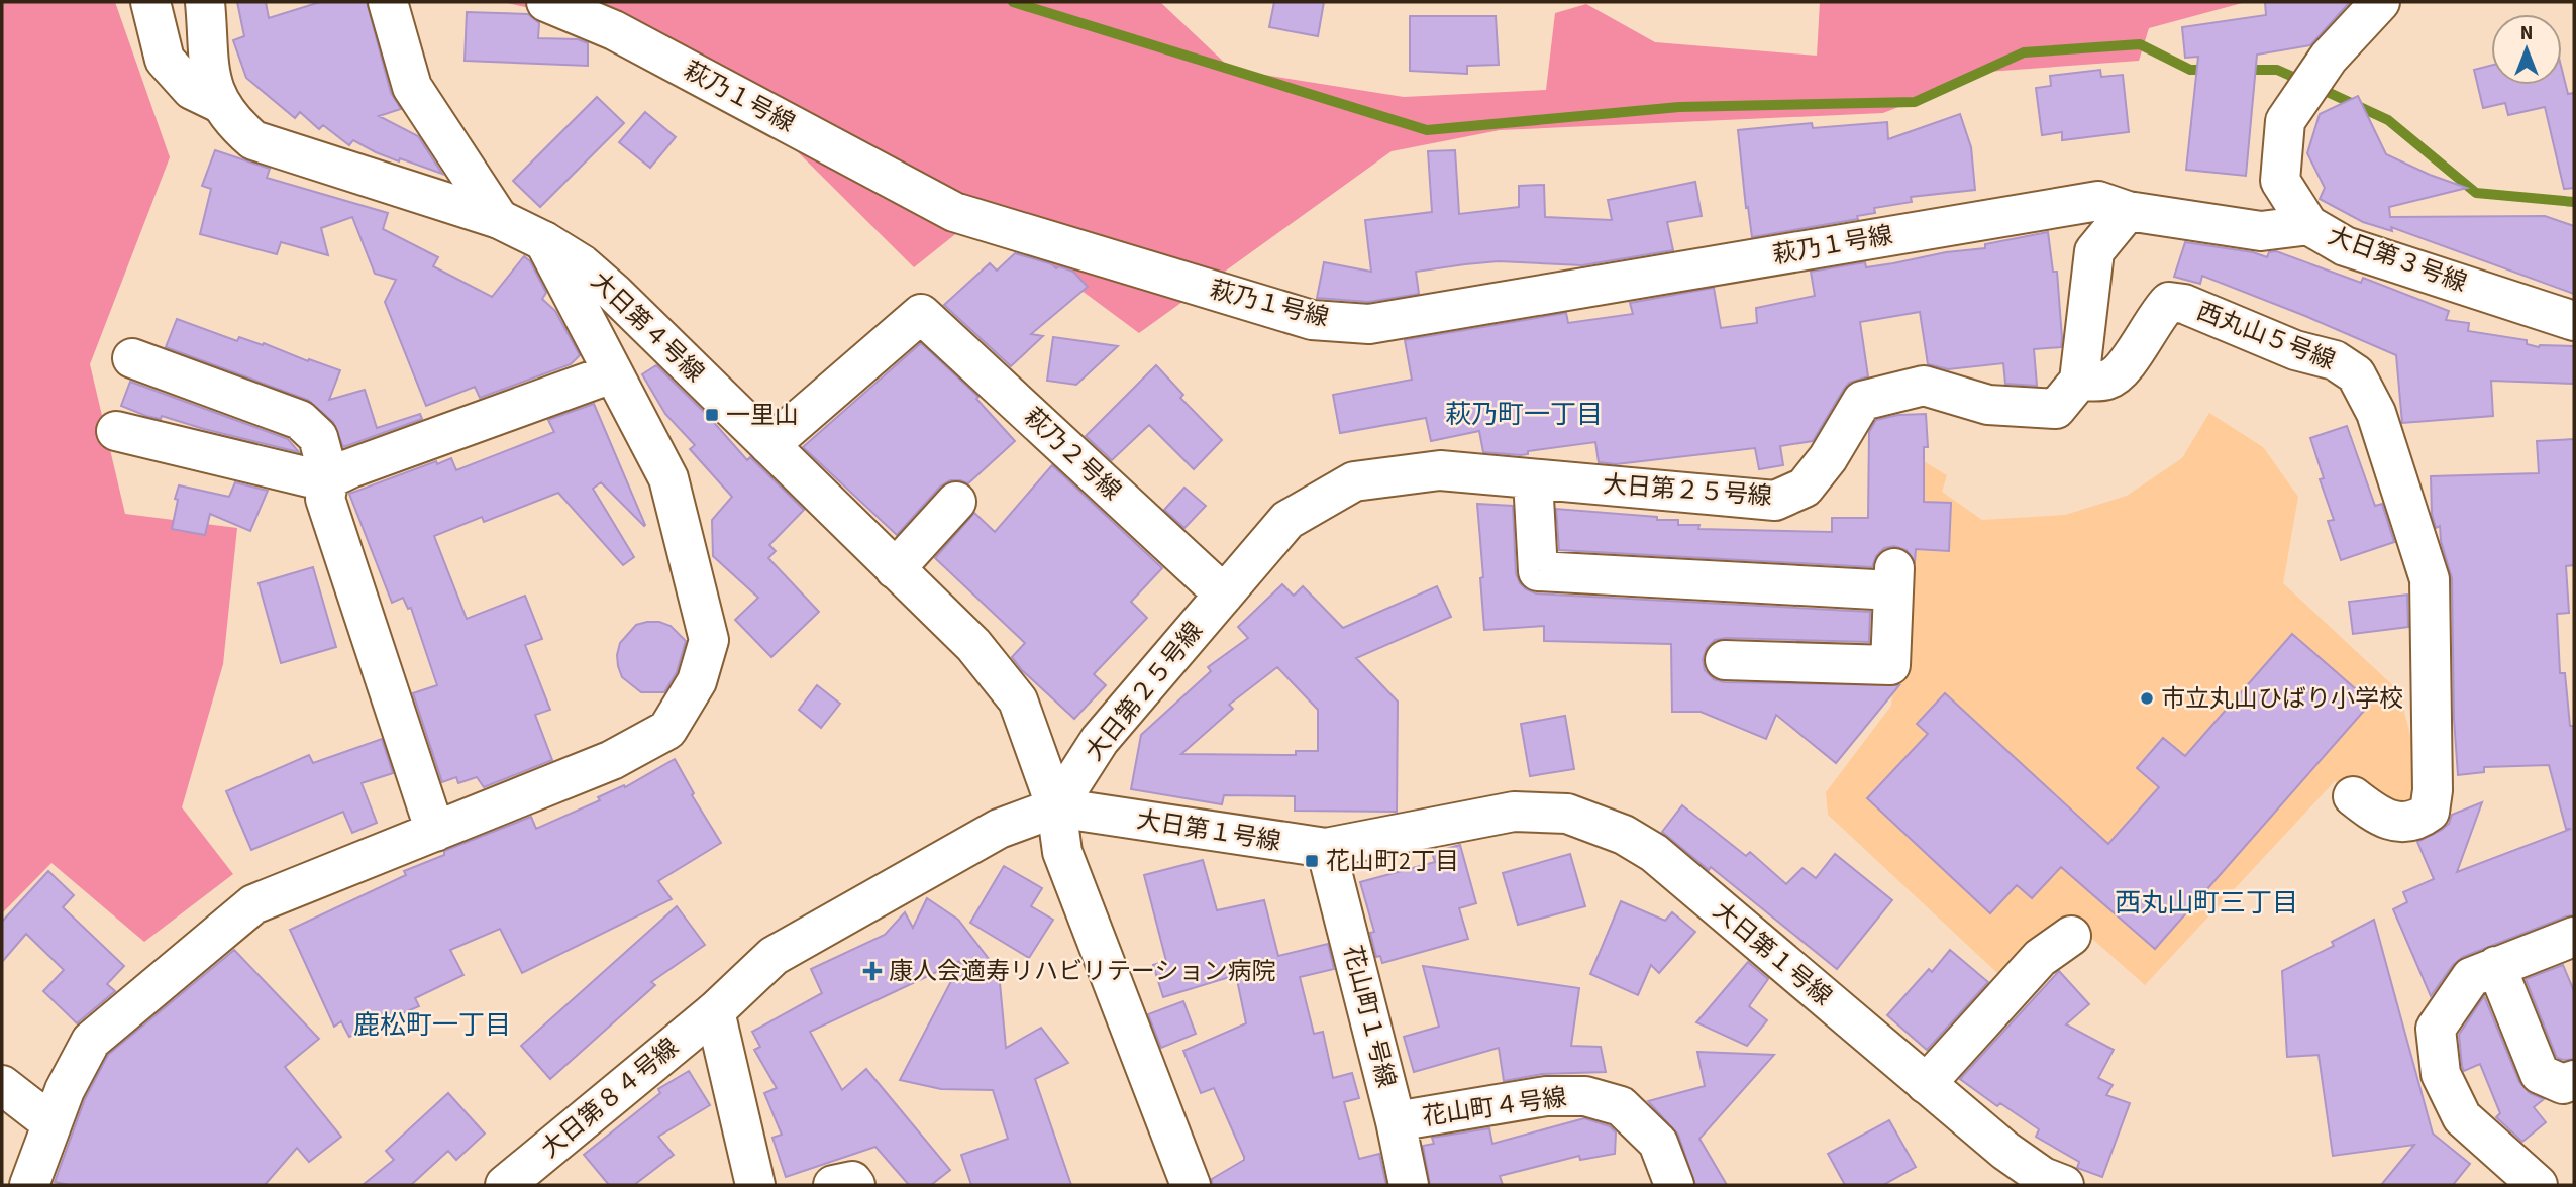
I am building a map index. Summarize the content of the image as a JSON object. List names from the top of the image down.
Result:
{
  "streets": {
    "street": [
      "萩乃１号線",
      "大日第３号線",
      "大日第４号線",
      "西丸山５号線",
      "萩乃２号線",
      "大日第２５号線",
      "大日第１号線",
      "花山町１号線",
      "大日第８４号線",
      "花山町４号線"
    ]
  },
  "crossings": [
    ["大日第４号線", "萩乃２号線"],
    ["大日第４号線", "大日第２５号線"],
    ["大日第４号線", "大日第１号線"],
    ["西丸山５号線", "大日第２５号線"],
    ["萩乃２号線", "大日第２５号線"],
    ["大日第２５号線", "大日第１号線"],
    ["大日第１号線", "花山町１号線"],
    ["大日第１号線", "大日第８４号線"],
    ["花山町１号線", "花山町４号線"]
  ],
  "districts": ["萩乃町一丁目", "西丸山町三丁目", "鹿松町一丁目"],
  "places": {
    "transit": ["一里山", "花山町2丁目"],
    "other": ["市立丸山ひばり小学校"],
    "health": ["康人会適寿リハビリテーション病院"]
  },
  "north": "top"
}
